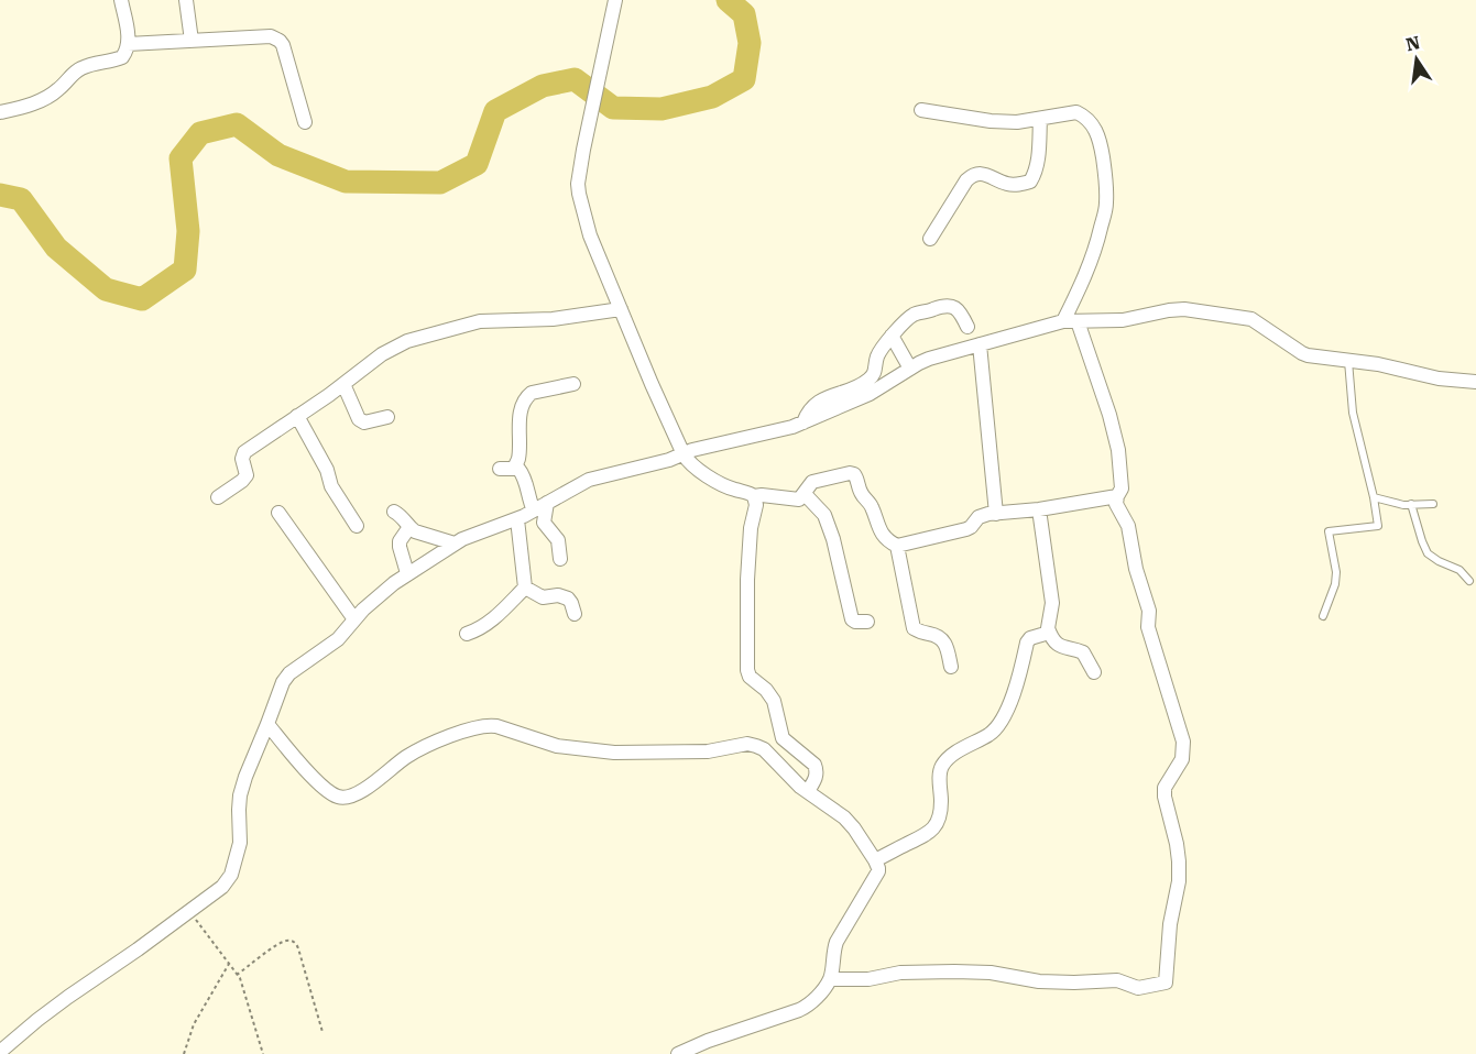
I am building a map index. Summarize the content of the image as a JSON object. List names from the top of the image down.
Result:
{
  "north": "top"
}
